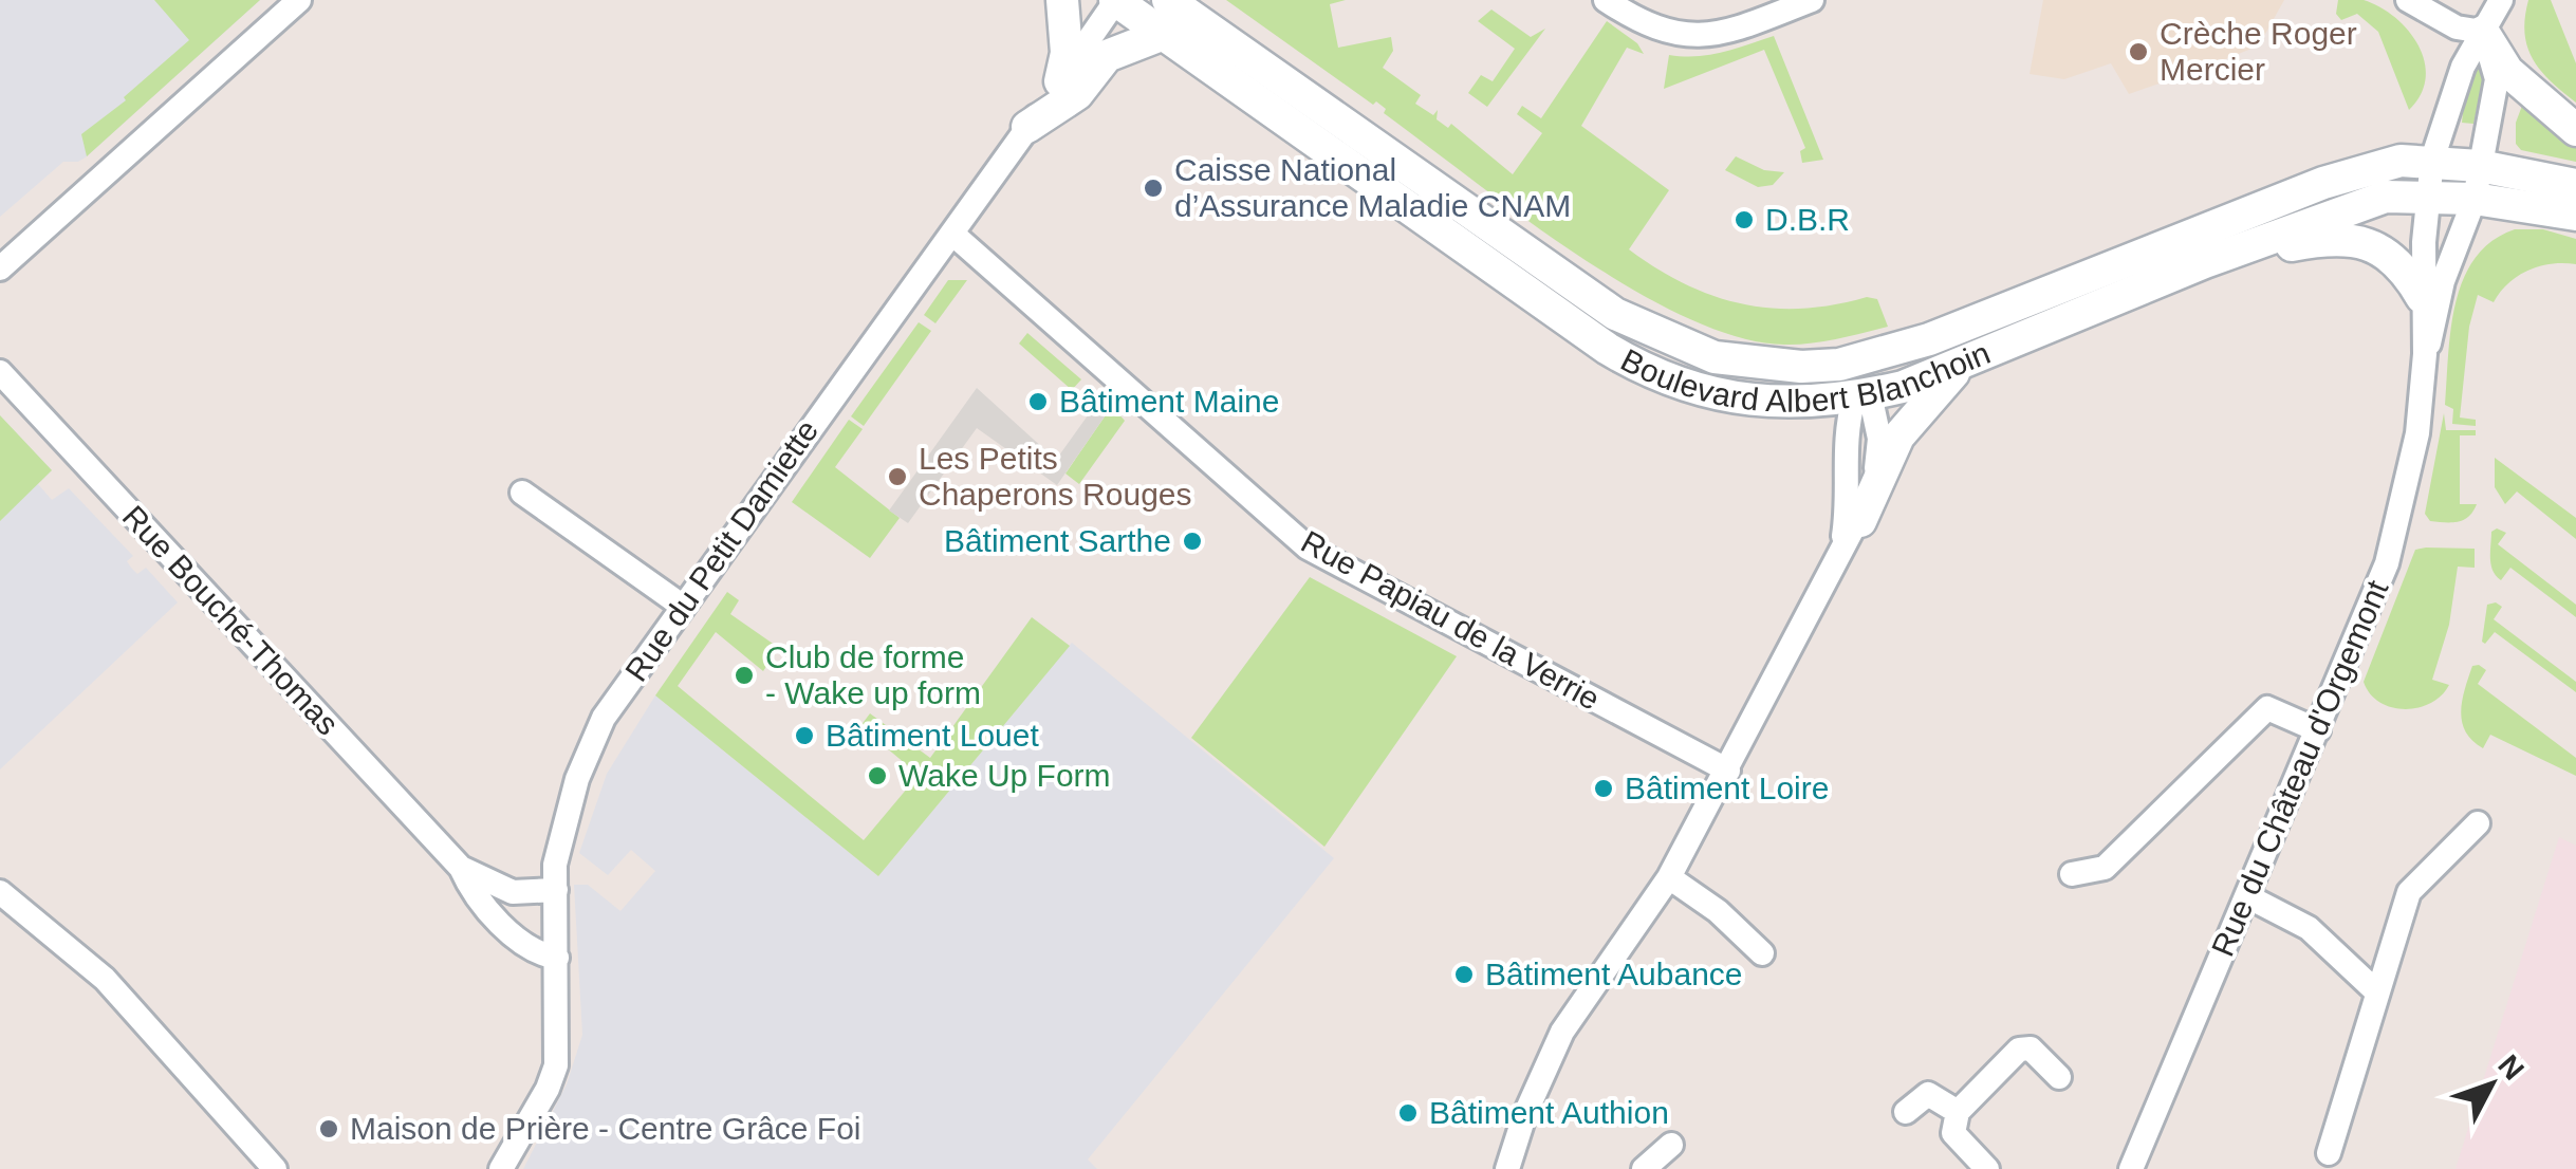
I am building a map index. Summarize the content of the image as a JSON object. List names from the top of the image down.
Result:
{
  "streets": {
    "street": [
      "Boulevard Albert Blanchoin",
      "Rue du Petit Damiette",
      "Rue Bouché-Thomas",
      "Rue Papiau de la Verrie",
      "Rue du Château d'Orgemont"
    ]
  },
  "crossings": [
    ["Boulevard Albert Blanchoin", "Rue du Petit Damiette"],
    ["Boulevard Albert Blanchoin", "Rue du Château d'Orgemont"],
    ["Rue du Petit Damiette", "Rue Bouché-Thomas"],
    ["Rue du Petit Damiette", "Rue Papiau de la Verrie"]
  ],
  "places": [
    "Crèche Roger Mercier",
    "Caisse National d’Assurance Maladie CNAM",
    "D.B.R",
    "Bâtiment Maine",
    "Les Petits Chaperons Rouges",
    "Bâtiment Sarthe",
    "Club de forme - Wake up form",
    "Bâtiment Louet",
    "Wake Up Form",
    "Bâtiment Loire",
    "Bâtiment Aubance",
    "Bâtiment Authion",
    "Maison de Prière - Centre Grâce Foi"
  ],
  "north": "top right"
}
